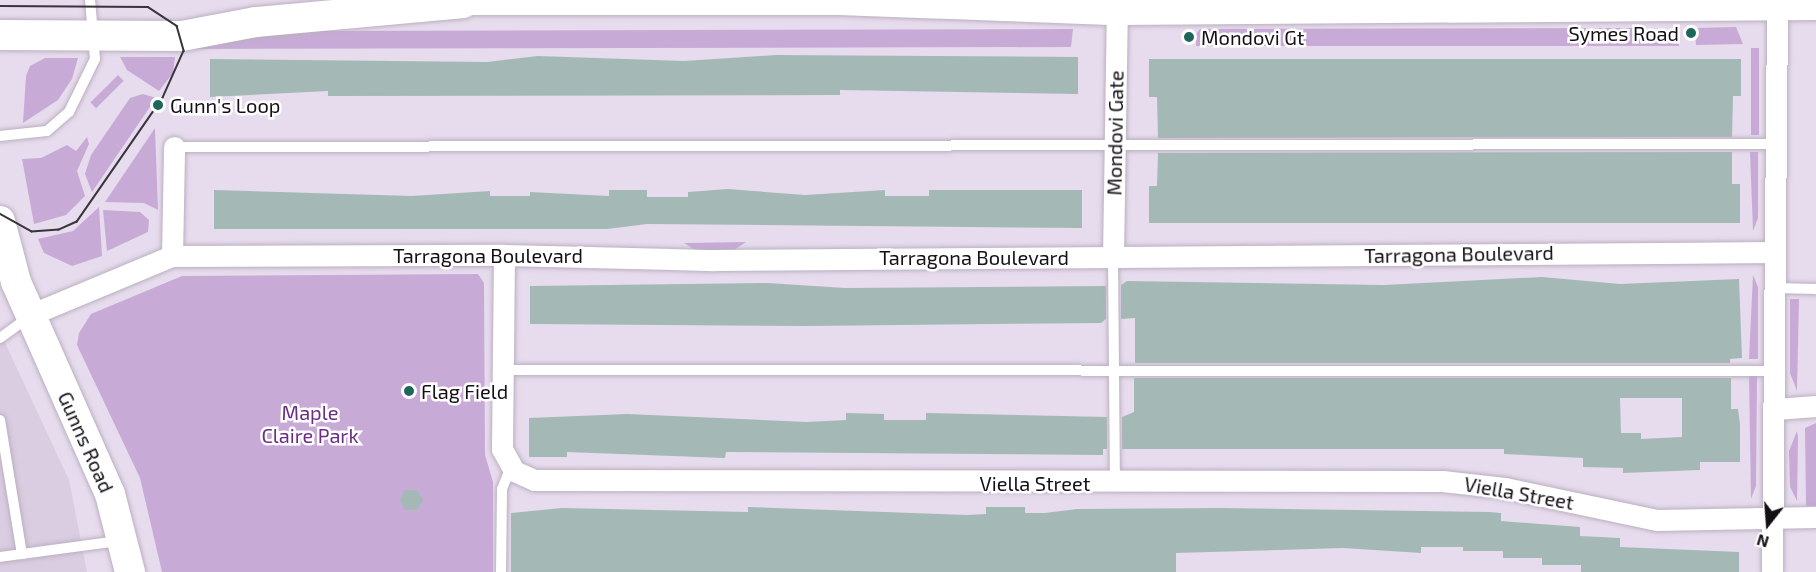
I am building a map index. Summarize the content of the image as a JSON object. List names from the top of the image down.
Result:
{
  "streets": {
    "main road": ["Gunns Road"],
    "street": ["Mondovi Gate", "Tarragona Boulevard", "Viella Street"]
  },
  "crossings": [
    ["Mondovi Gate", "Tarragona Boulevard"]
  ],
  "parks": ["Maple Claire Park"],
  "places": [
    "Symes Road",
    "Mondovi Gt",
    "Gunn's Loop",
    "Flag Field"
  ],
  "north": "bottom"
}
